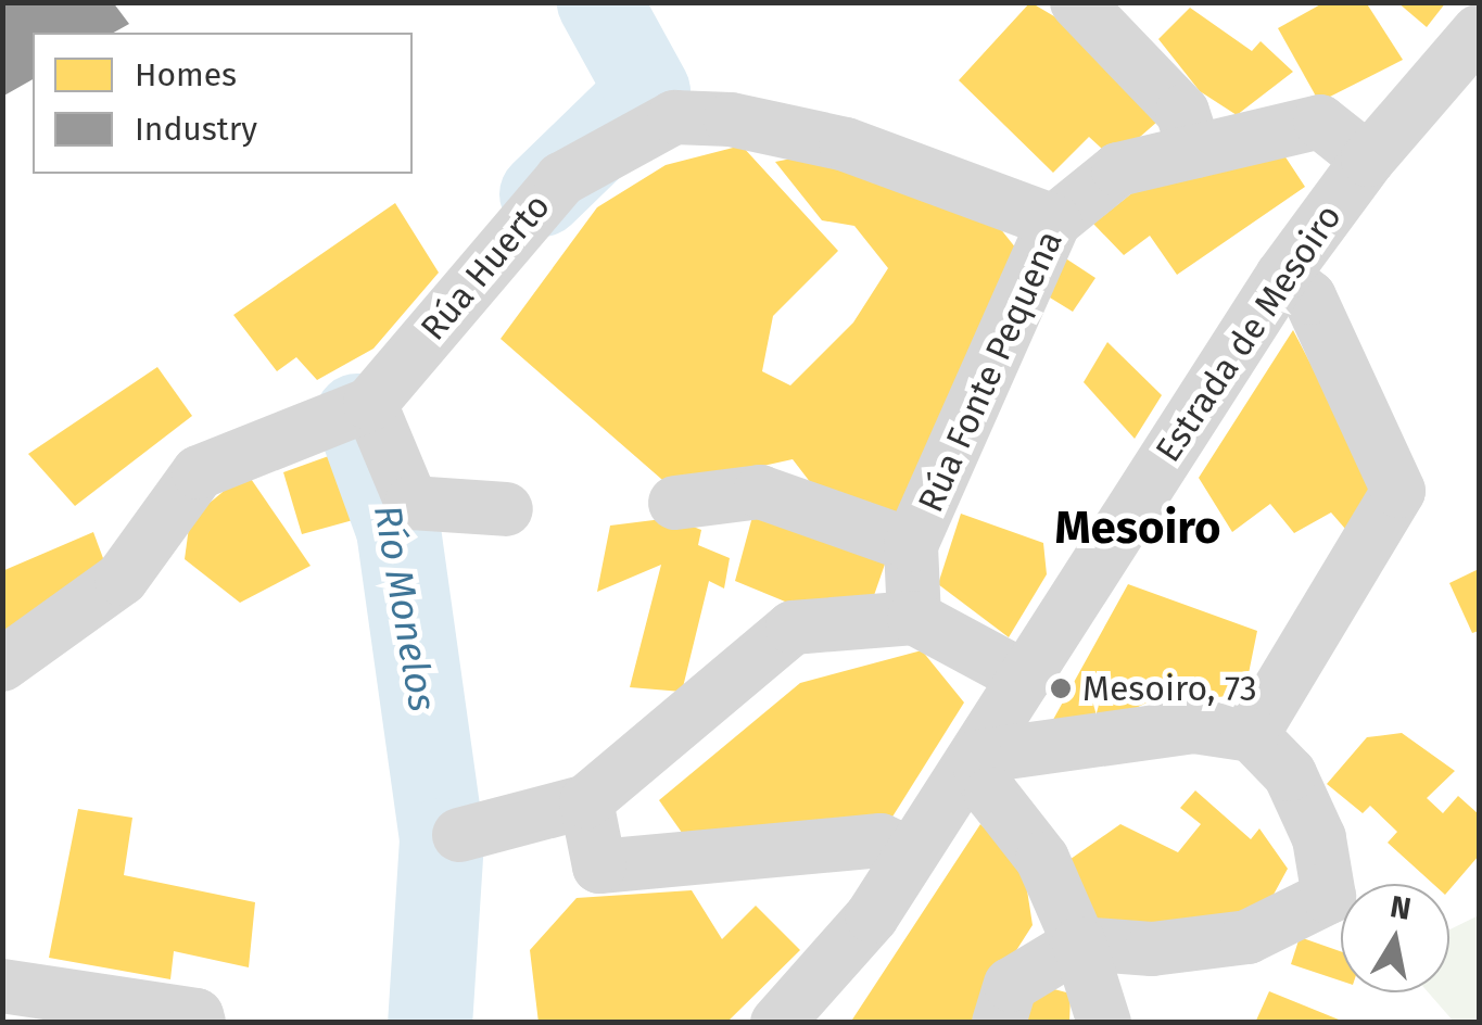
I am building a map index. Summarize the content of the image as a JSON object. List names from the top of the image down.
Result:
{
  "streets": {
    "street": ["Rúa Huerto", "Estrada de Mesoiro", "Rúa Fonte Pequena"]
  },
  "crossings": [
    ["Rúa Huerto", "Rúa Fonte Pequena"],
    ["Estrada de Mesoiro", "Rúa Fonte Pequena"]
  ],
  "districts": ["Mesoiro"],
  "water": ["Río Monelos"],
  "places": ["Mesoiro, 73"],
  "legend": ["Homes", "Industry"],
  "north": "top"
}
